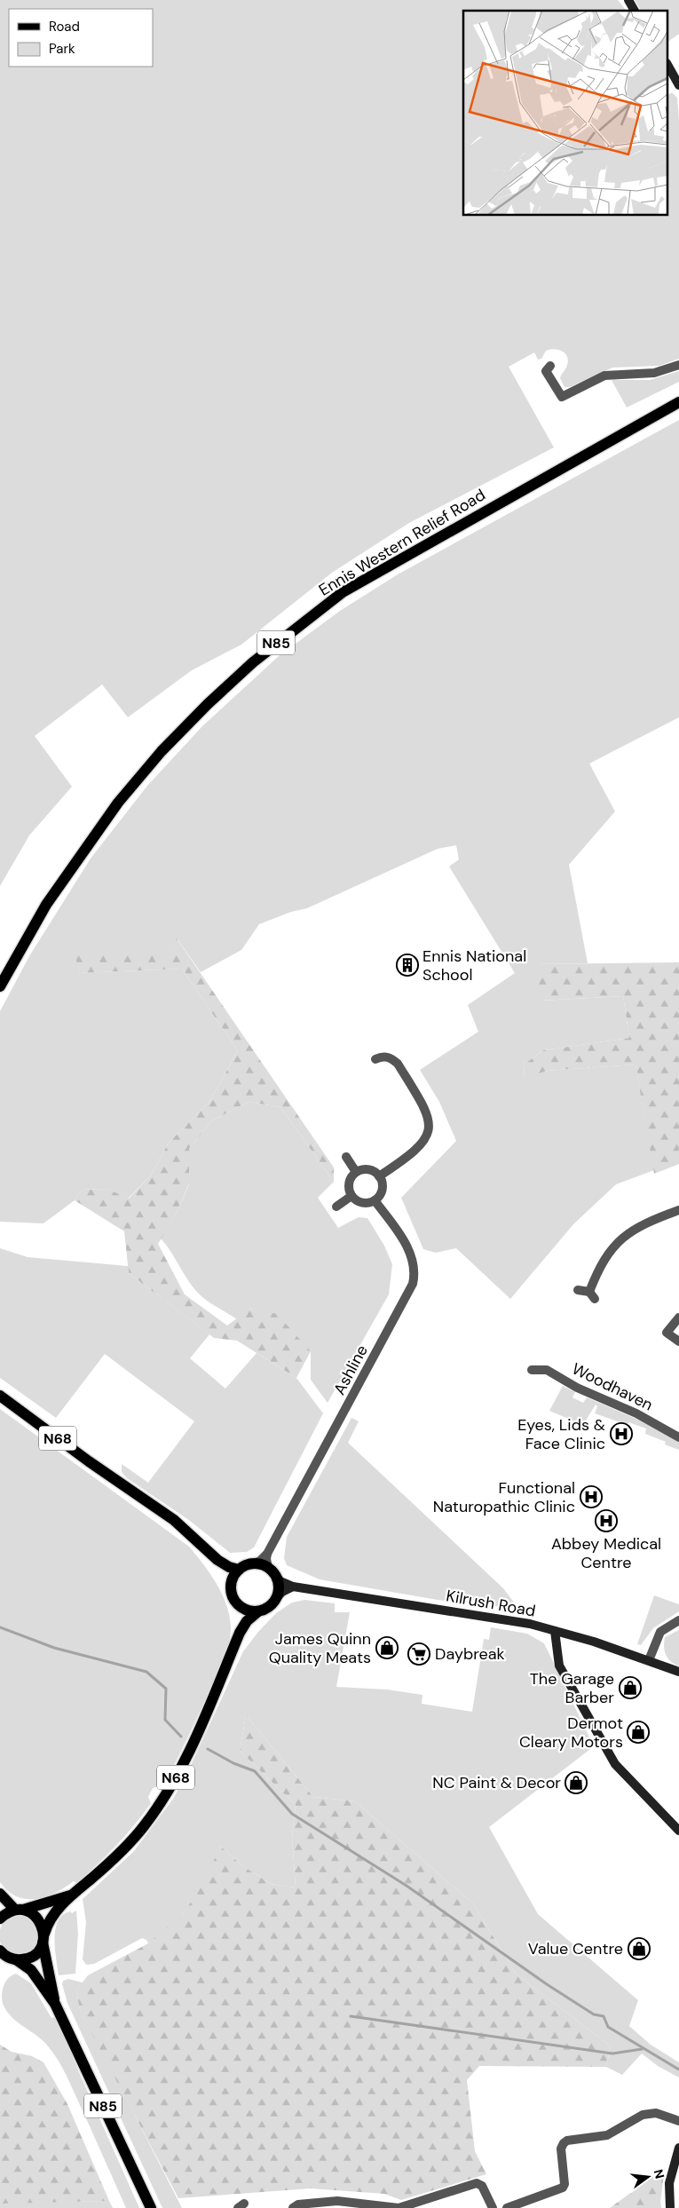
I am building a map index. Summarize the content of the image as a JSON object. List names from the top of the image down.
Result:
{
  "streets": {
    "main road": [
      "Ennis Western Relief Road",
      "N85",
      "N68",
      "Kilrush Road"
    ],
    "street": ["Ashline", "Woodhaven"]
  },
  "crossings": [
    ["N85", "N68"],
    ["Ashline", "N68"],
    ["Ashline", "Kilrush Road"],
    ["N68", "Kilrush Road"]
  ],
  "places": {
    "building": ["Ennis National School"],
    "hospital": ["Eyes, Lids & Face Clinic", "Functional Naturopathic Clinic", "Abbey Medical Centre"],
    "shop": [
      "James Quinn Quality Meats",
      "The Garage Barber",
      "Dermot Cleary Motors",
      "NC Paint & Decor",
      "Value Centre"
    ],
    "supermarket": ["Daybreak"]
  },
  "legend": ["Road", "Park"],
  "north": "right"
}
